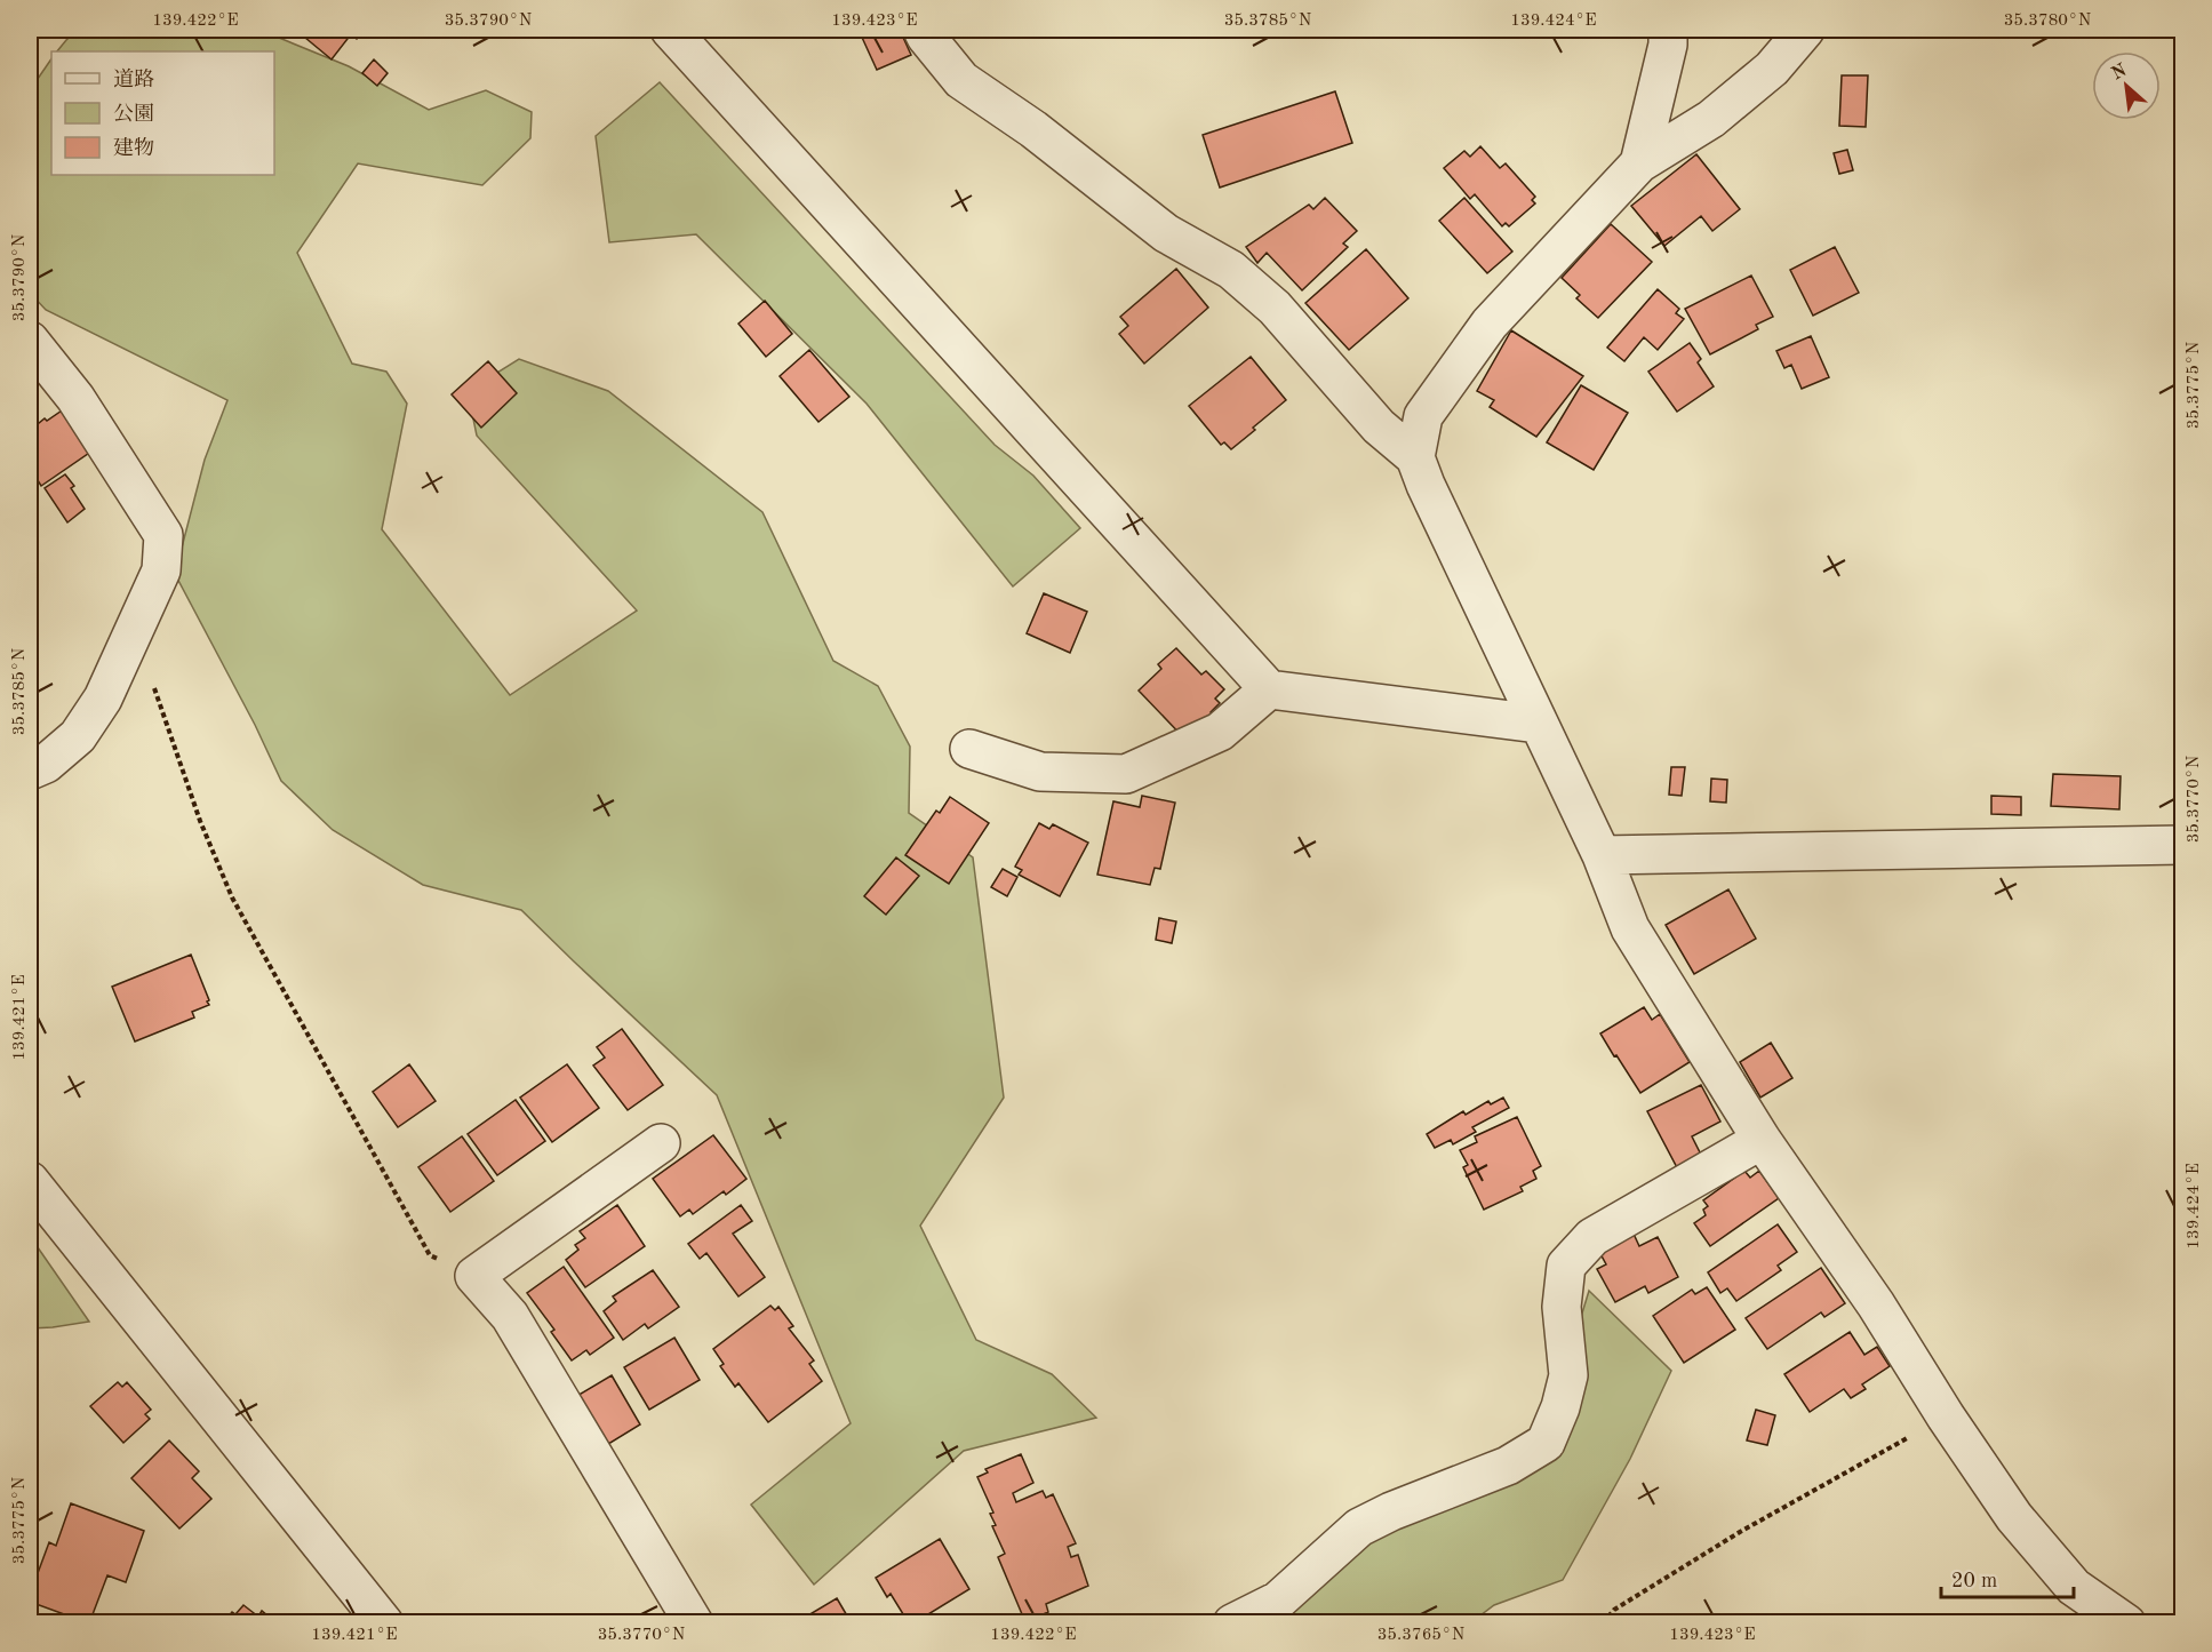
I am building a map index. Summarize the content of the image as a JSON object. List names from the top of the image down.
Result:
{
  "legend": ["道路", "公園", "建物"],
  "scale_bar": "20 m",
  "north": "top left",
  "coordinates": [
    "139.422°E",
    "35.3790°N",
    "139.423°E",
    "35.3785°N",
    "139.424°E",
    "35.3780°N",
    "35.3775°N",
    "35.3770°N",
    "139.421°E",
    "35.3765°N"
  ]
}
